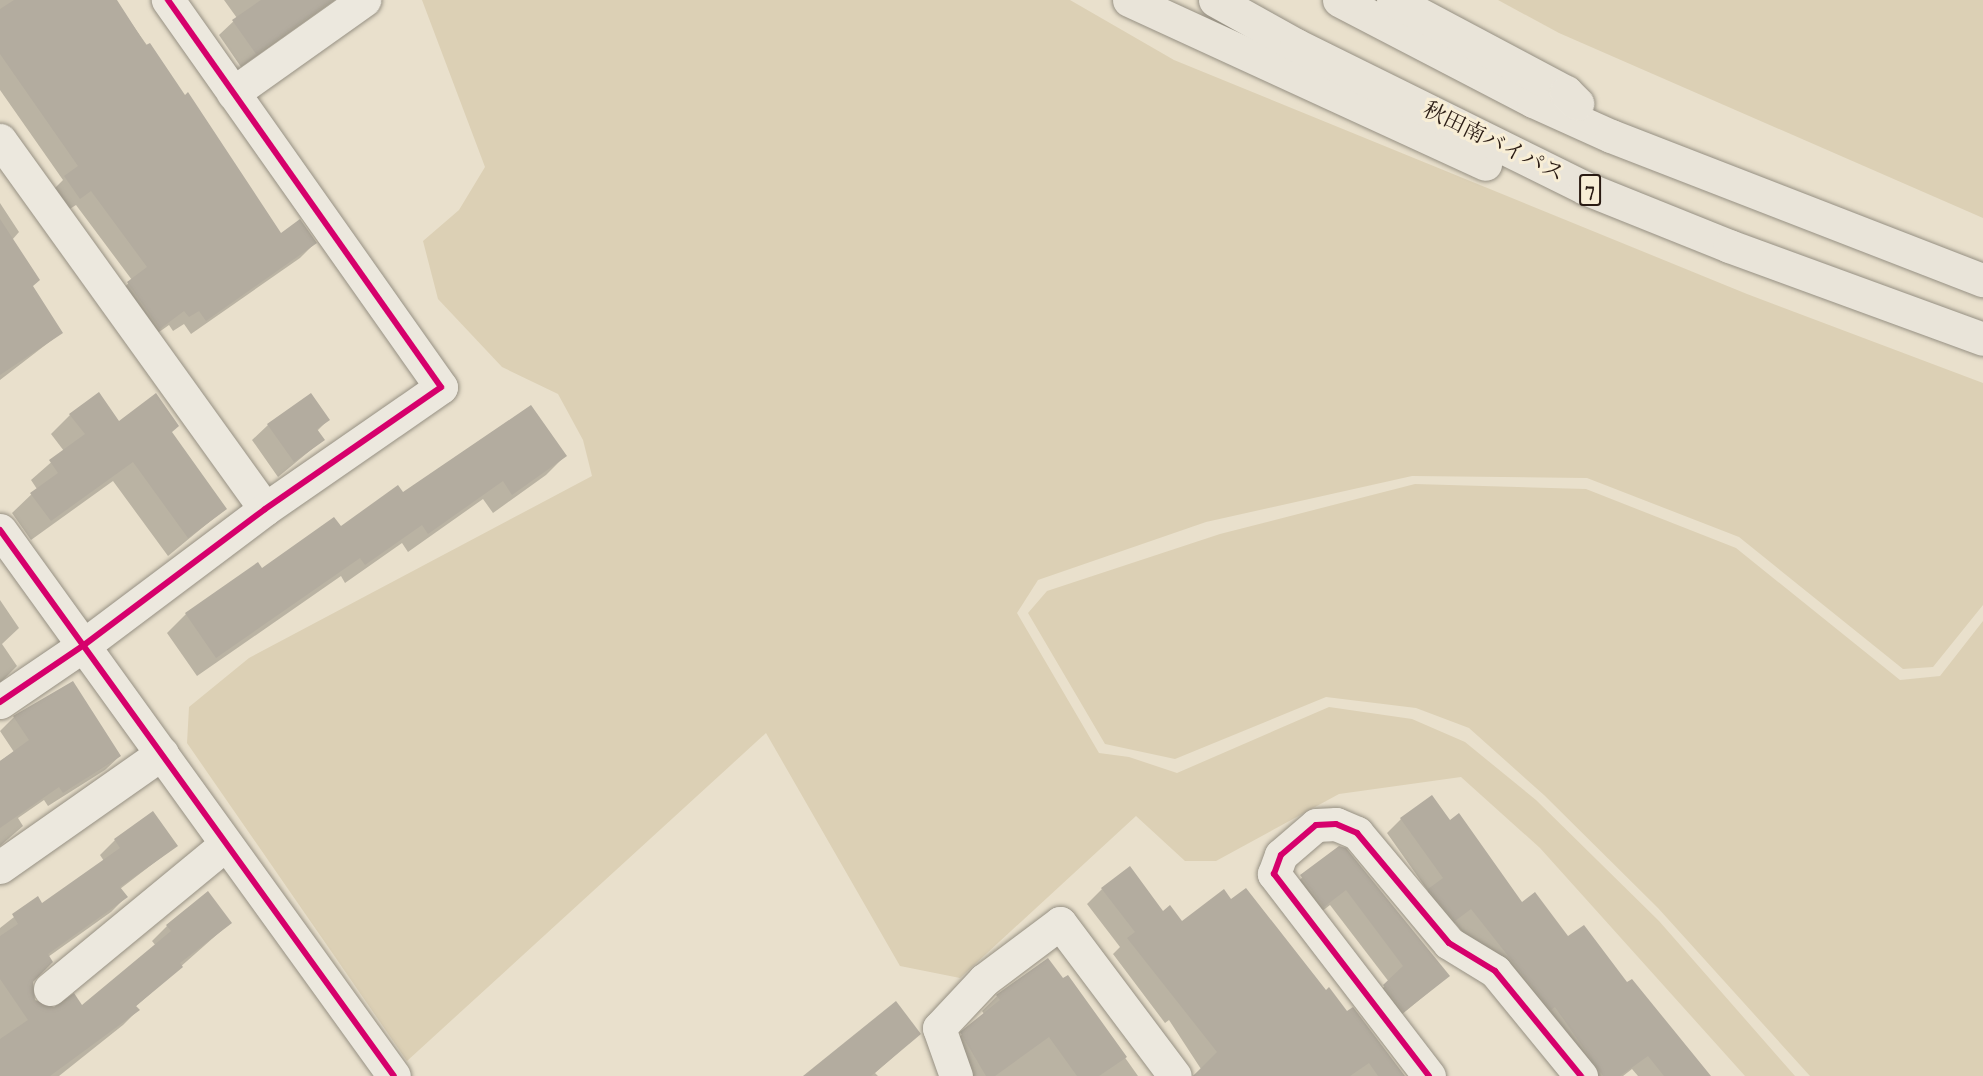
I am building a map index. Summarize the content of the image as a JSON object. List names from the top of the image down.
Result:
{
  "streets": {
    "highway": ["秋田南バイパス", "7"]
  }
}
